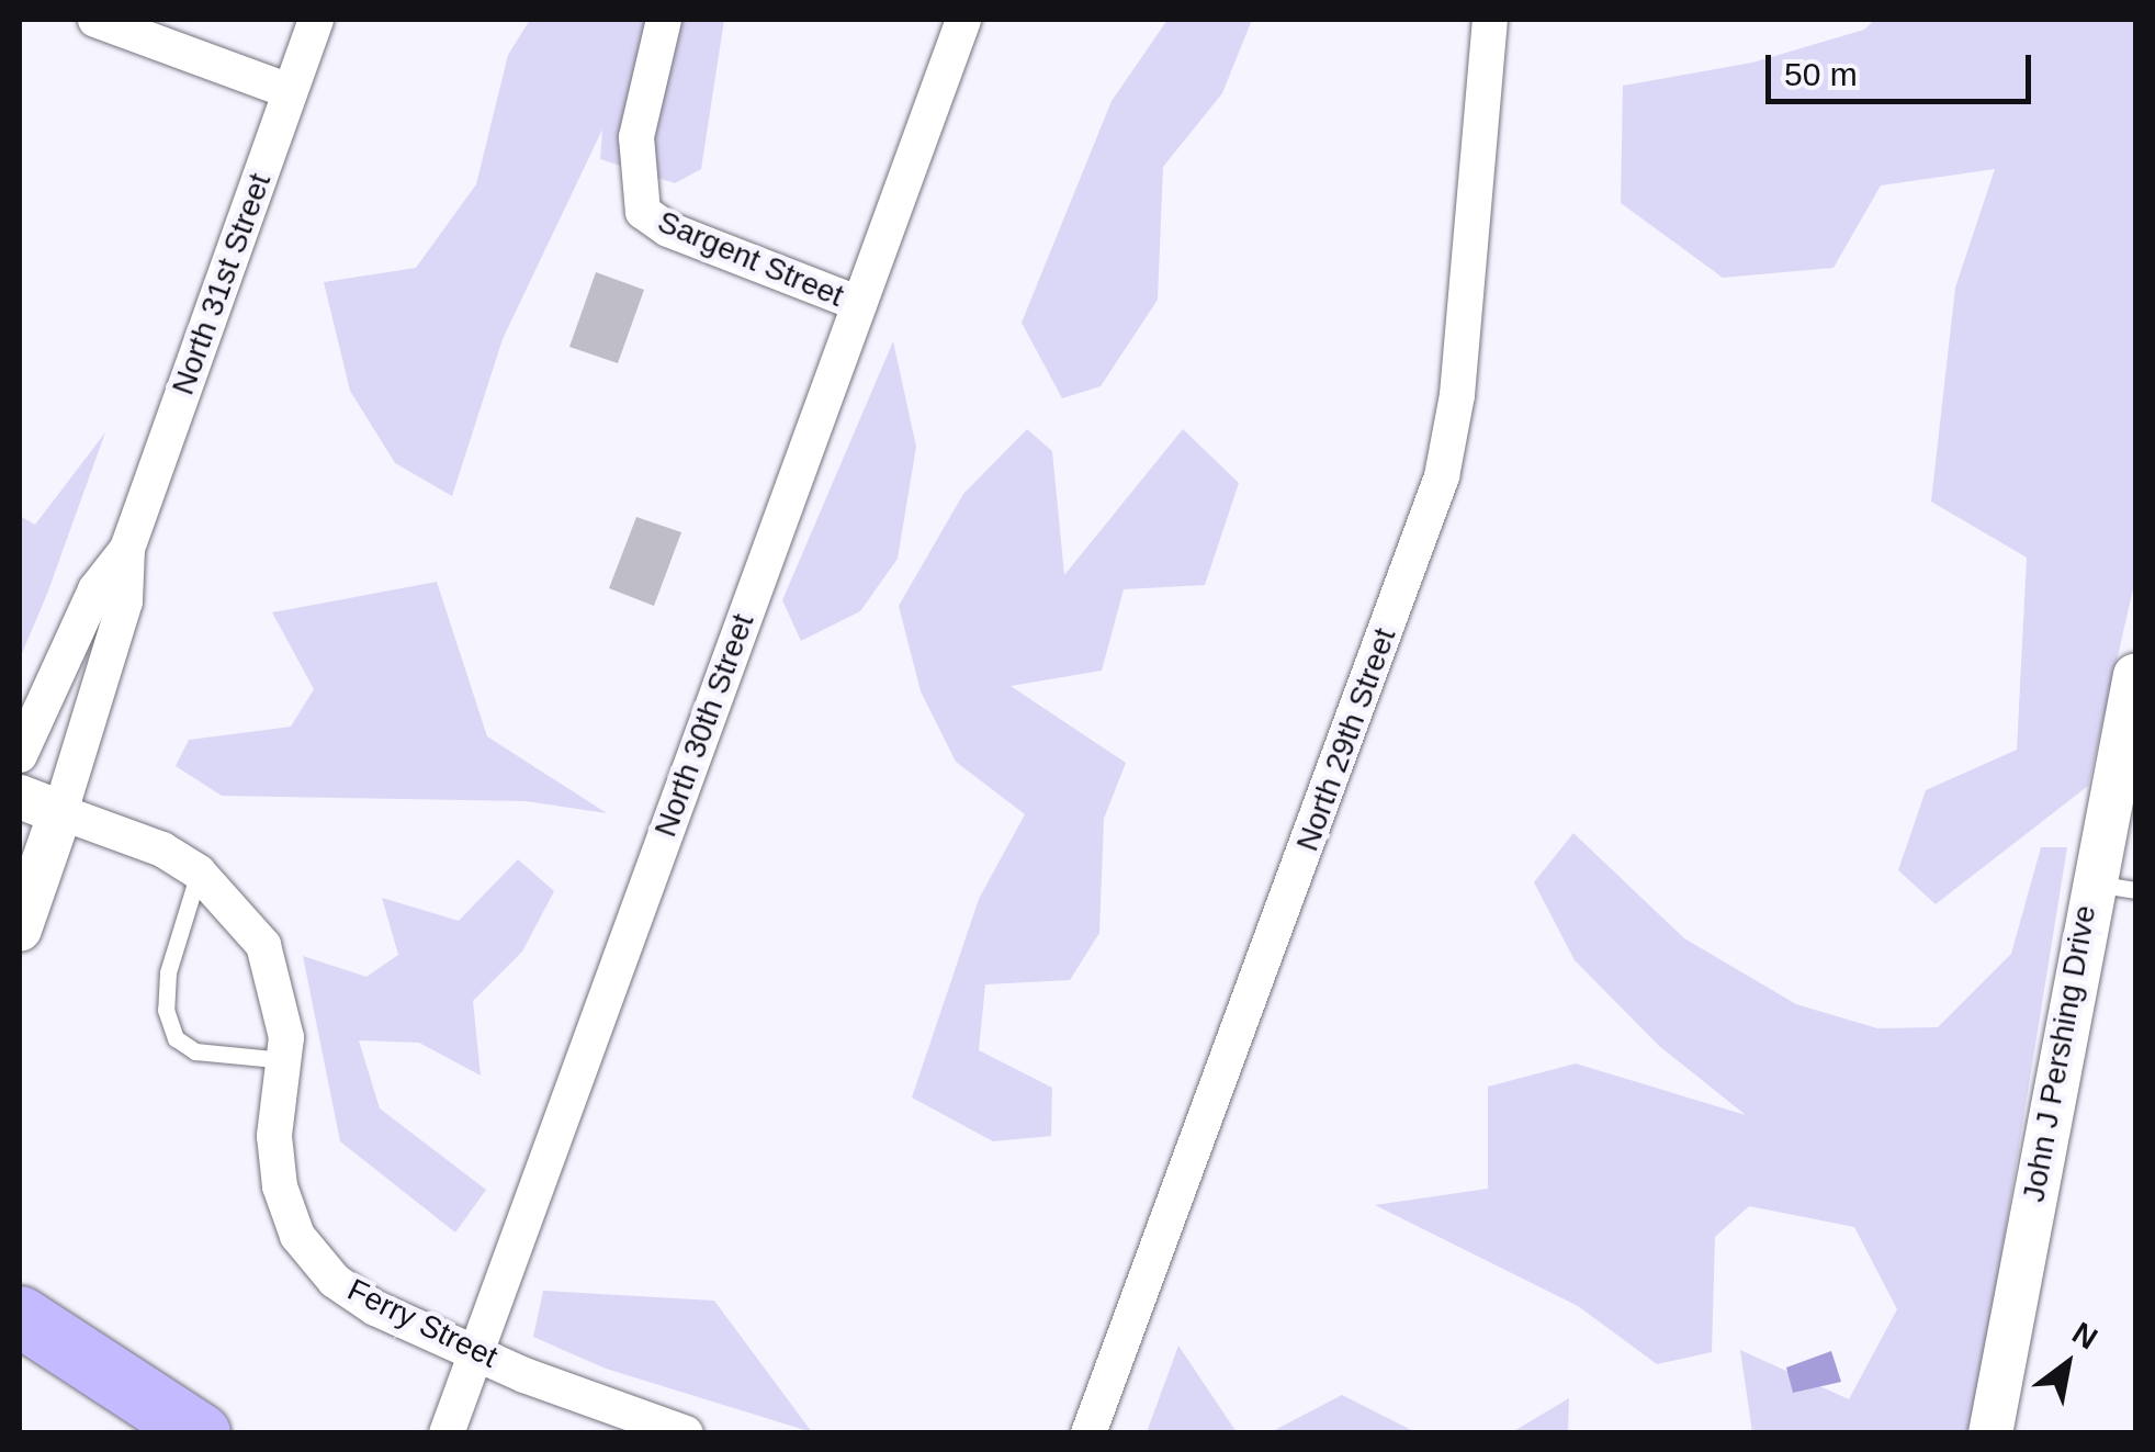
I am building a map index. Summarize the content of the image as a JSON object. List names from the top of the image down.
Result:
{
  "streets": {
    "street": [
      "Sargent Street",
      "North 31st Street",
      "North 30th Street",
      "North 29th Street",
      "John J Pershing Drive",
      "Ferry Street"
    ]
  },
  "crossings": [
    ["Sargent Street", "North 30th Street"],
    ["North 31st Street", "Ferry Street"],
    ["North 30th Street", "Ferry Street"]
  ],
  "scale_bar": "50 m",
  "north": "top right"
}
